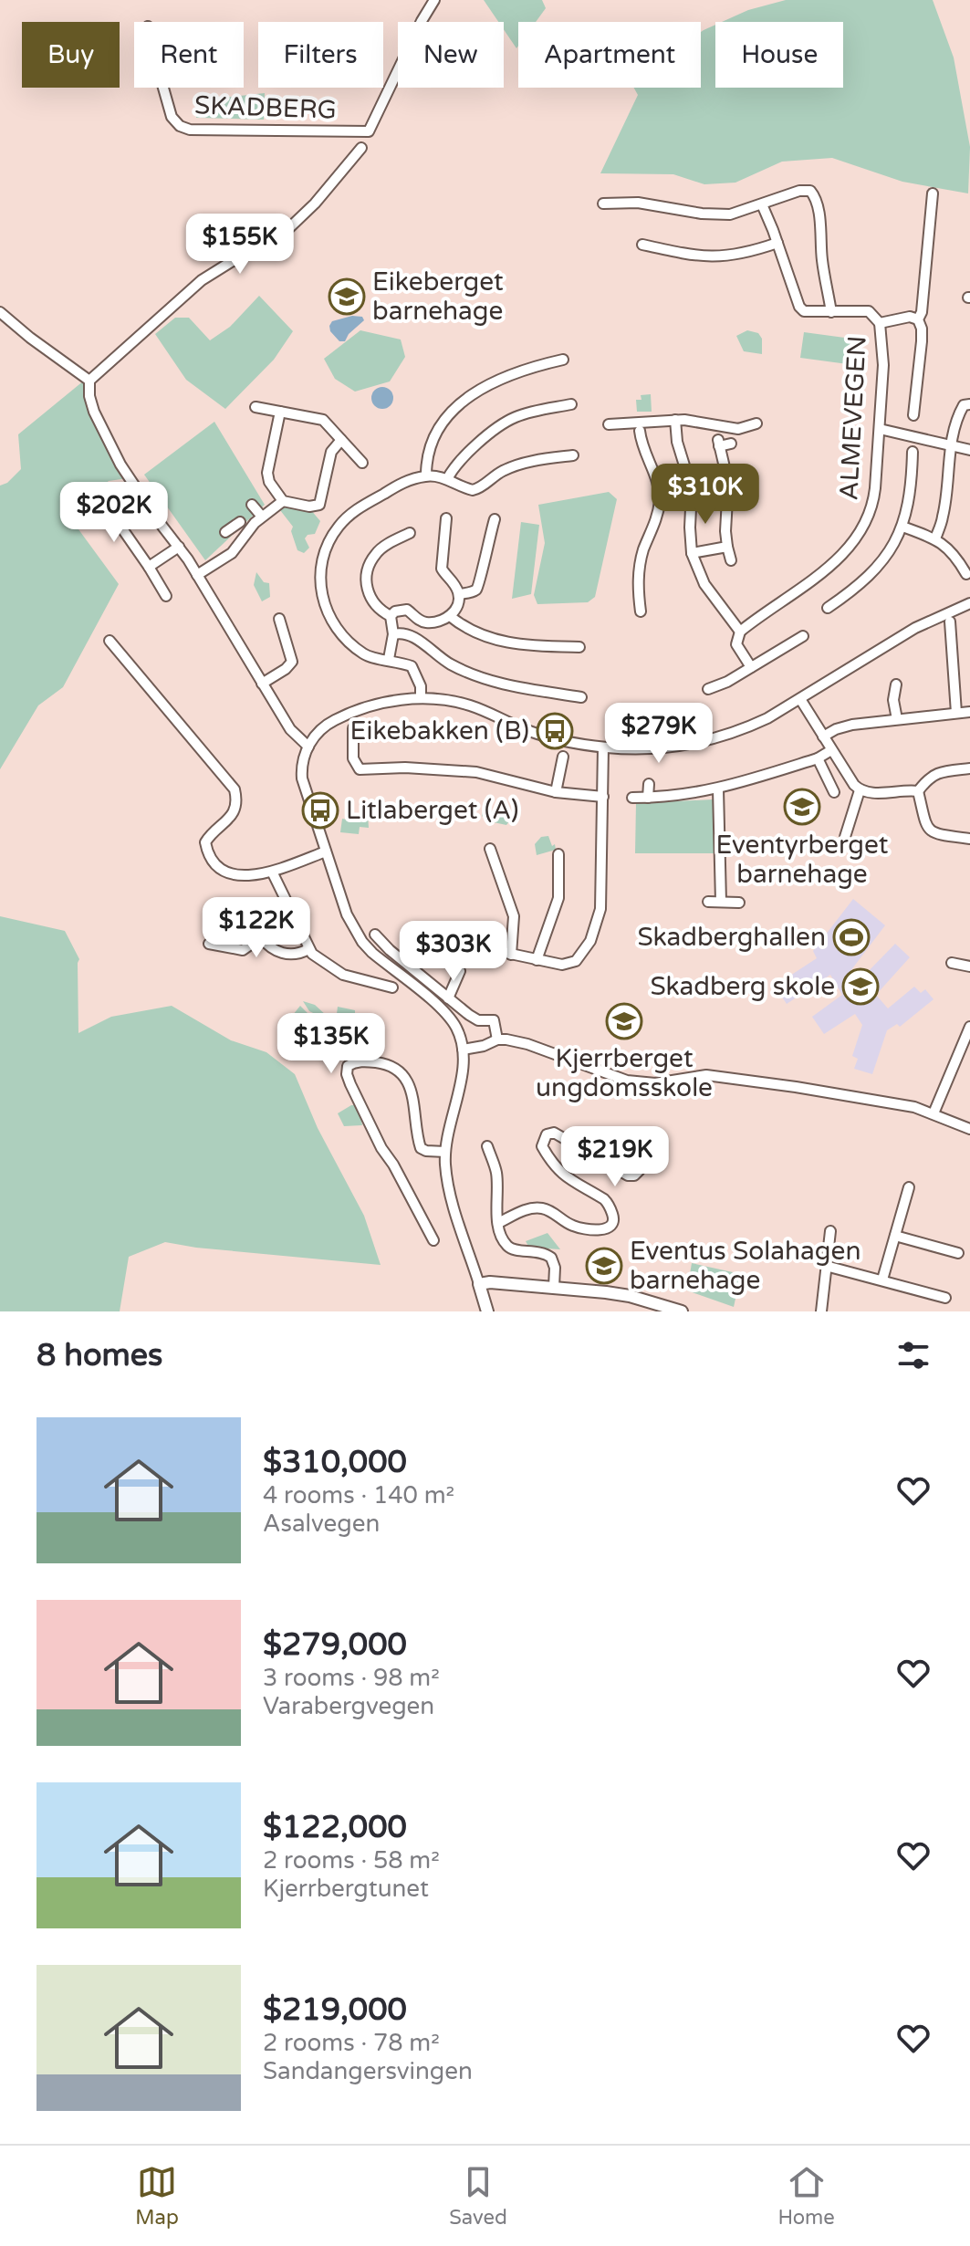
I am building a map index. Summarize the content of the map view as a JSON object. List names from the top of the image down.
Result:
{
  "streets": {
    "street": ["SKADBERG", "ALMEVEGEN"]
  },
  "places": {
    "school or university": [
      "Eikeberget barnehage",
      "Eventyrberget barnehage",
      "Skadberg skole",
      "Kjerrberget ungdomsskole",
      "Eventus Solahagen barnehage"
    ],
    "bus stop": ["Eikebakken (B)", "Litlaberget (A)"],
    "sports": ["Skadberghallen"]
  },
  "page": {
    "chip": [
      "Buy",
      "Rent",
      "Filters",
      "New",
      "Apartment",
      "House"
    ],
    "price": [
      "$155K",
      "$310K",
      "$202K",
      "$279K",
      "$122K",
      "$303K",
      "$135K",
      "$219K"
    ],
    "heading": "8 homes",
    "list": [
      {
        "name": "$310,000",
        "note": "4 rooms · 140 m² · Asalvegen"
      },
      {
        "name": "$279,000",
        "note": "3 rooms · 98 m² · Varabergvegen"
      },
      {
        "name": "$122,000",
        "note": "2 rooms · 58 m² · Kjerrbergtunet"
      },
      {
        "name": "$219,000",
        "note": "2 rooms · 78 m² · Sandangersvingen"
      }
    ],
    "tabs": ["Map", "Saved", "Home"]
  }
}
